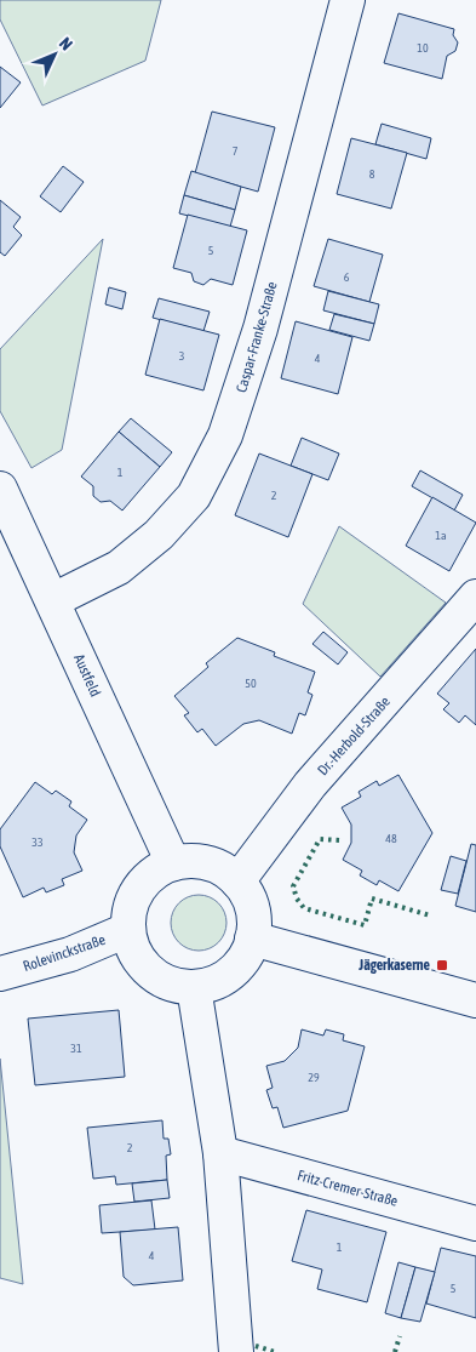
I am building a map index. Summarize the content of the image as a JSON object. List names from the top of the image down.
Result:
{
  "streets": {
    "street": [
      "Caspar-Franke-Straße",
      "Austfeld",
      "Dr.-Herbold-Straße",
      "Rolevinckstraße",
      "Fritz-Cremer-Straße"
    ]
  },
  "crossings": [
    ["Caspar-Franke-Straße", "Austfeld"],
    ["Austfeld", "Dr.-Herbold-Straße"],
    ["Austfeld", "Rolevinckstraße"],
    ["Dr.-Herbold-Straße", "Rolevinckstraße"]
  ],
  "places": {
    "transit": ["Jägerkaserne"]
  },
  "house_numbers": [
    "10",
    "7",
    "8",
    "5",
    "6",
    "3",
    "4",
    "1",
    "2",
    "1a",
    "50",
    "48",
    "33",
    "31",
    "29",
    "2",
    "1",
    "4",
    "5"
  ],
  "north": "top right"
}
